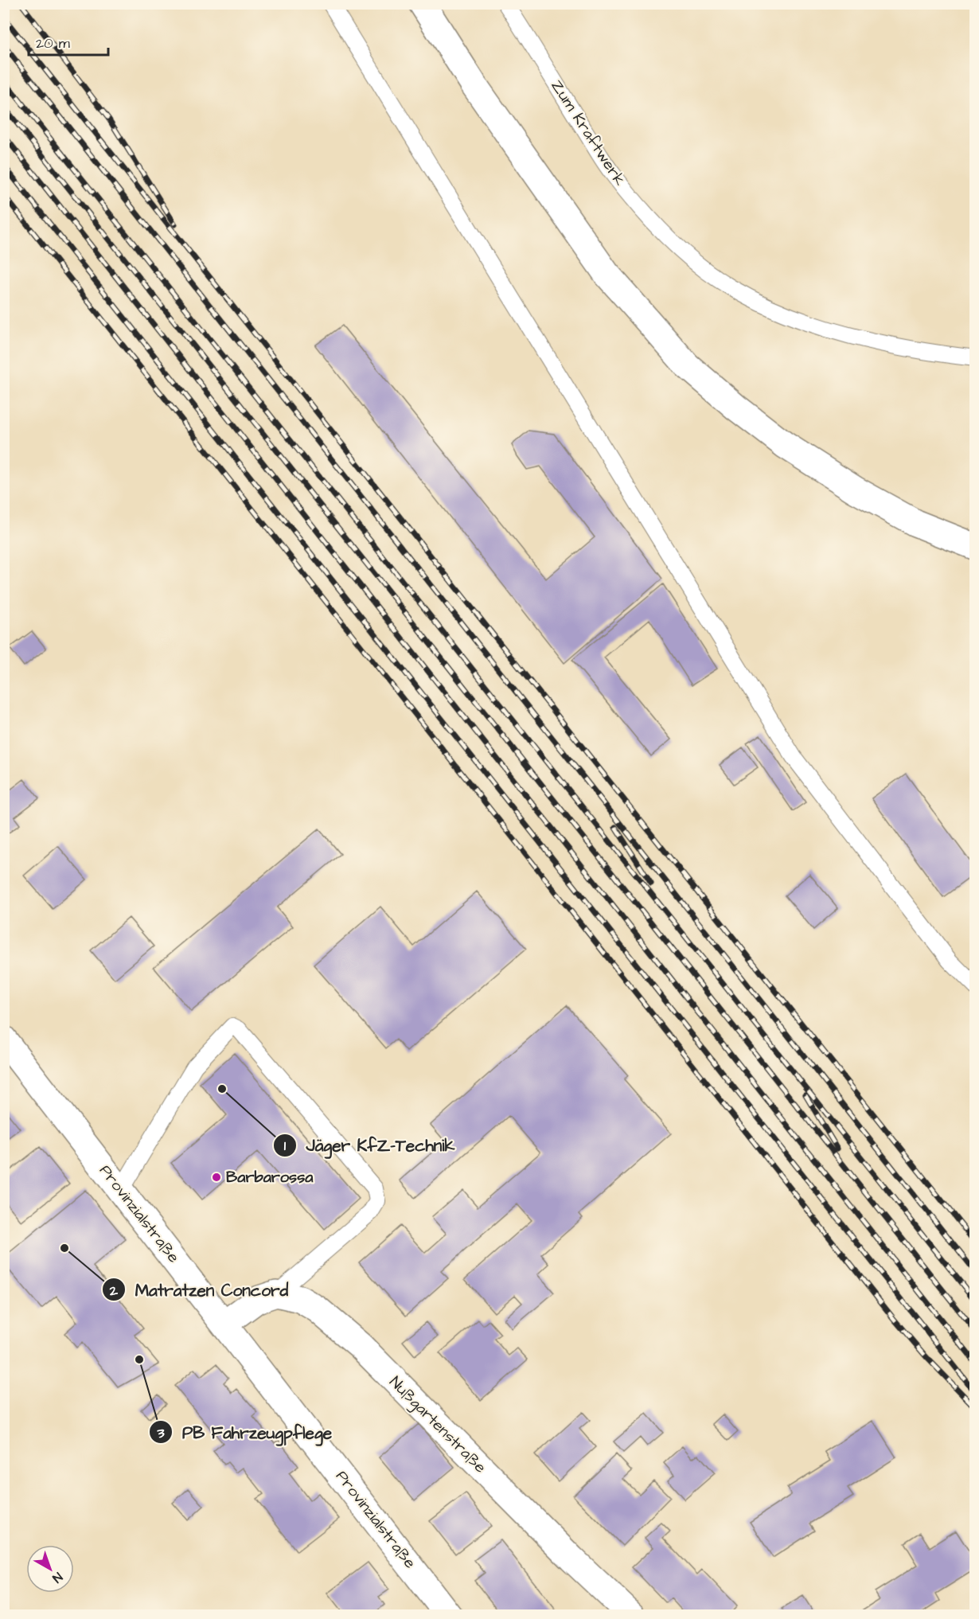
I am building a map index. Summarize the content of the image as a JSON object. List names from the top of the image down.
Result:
{
  "streets": {
    "main road": ["Provinzialstraße", "Nußgartenstraße"],
    "lane": ["Zum Kraftwerk"]
  },
  "places": [
    "Jäger KfZ-Technik",
    "Barbarossa",
    "Matratzen Concord",
    "PB Fahrzeugpflege"
  ],
  "scale_bar": "20 m",
  "north": "bottom right"
}
